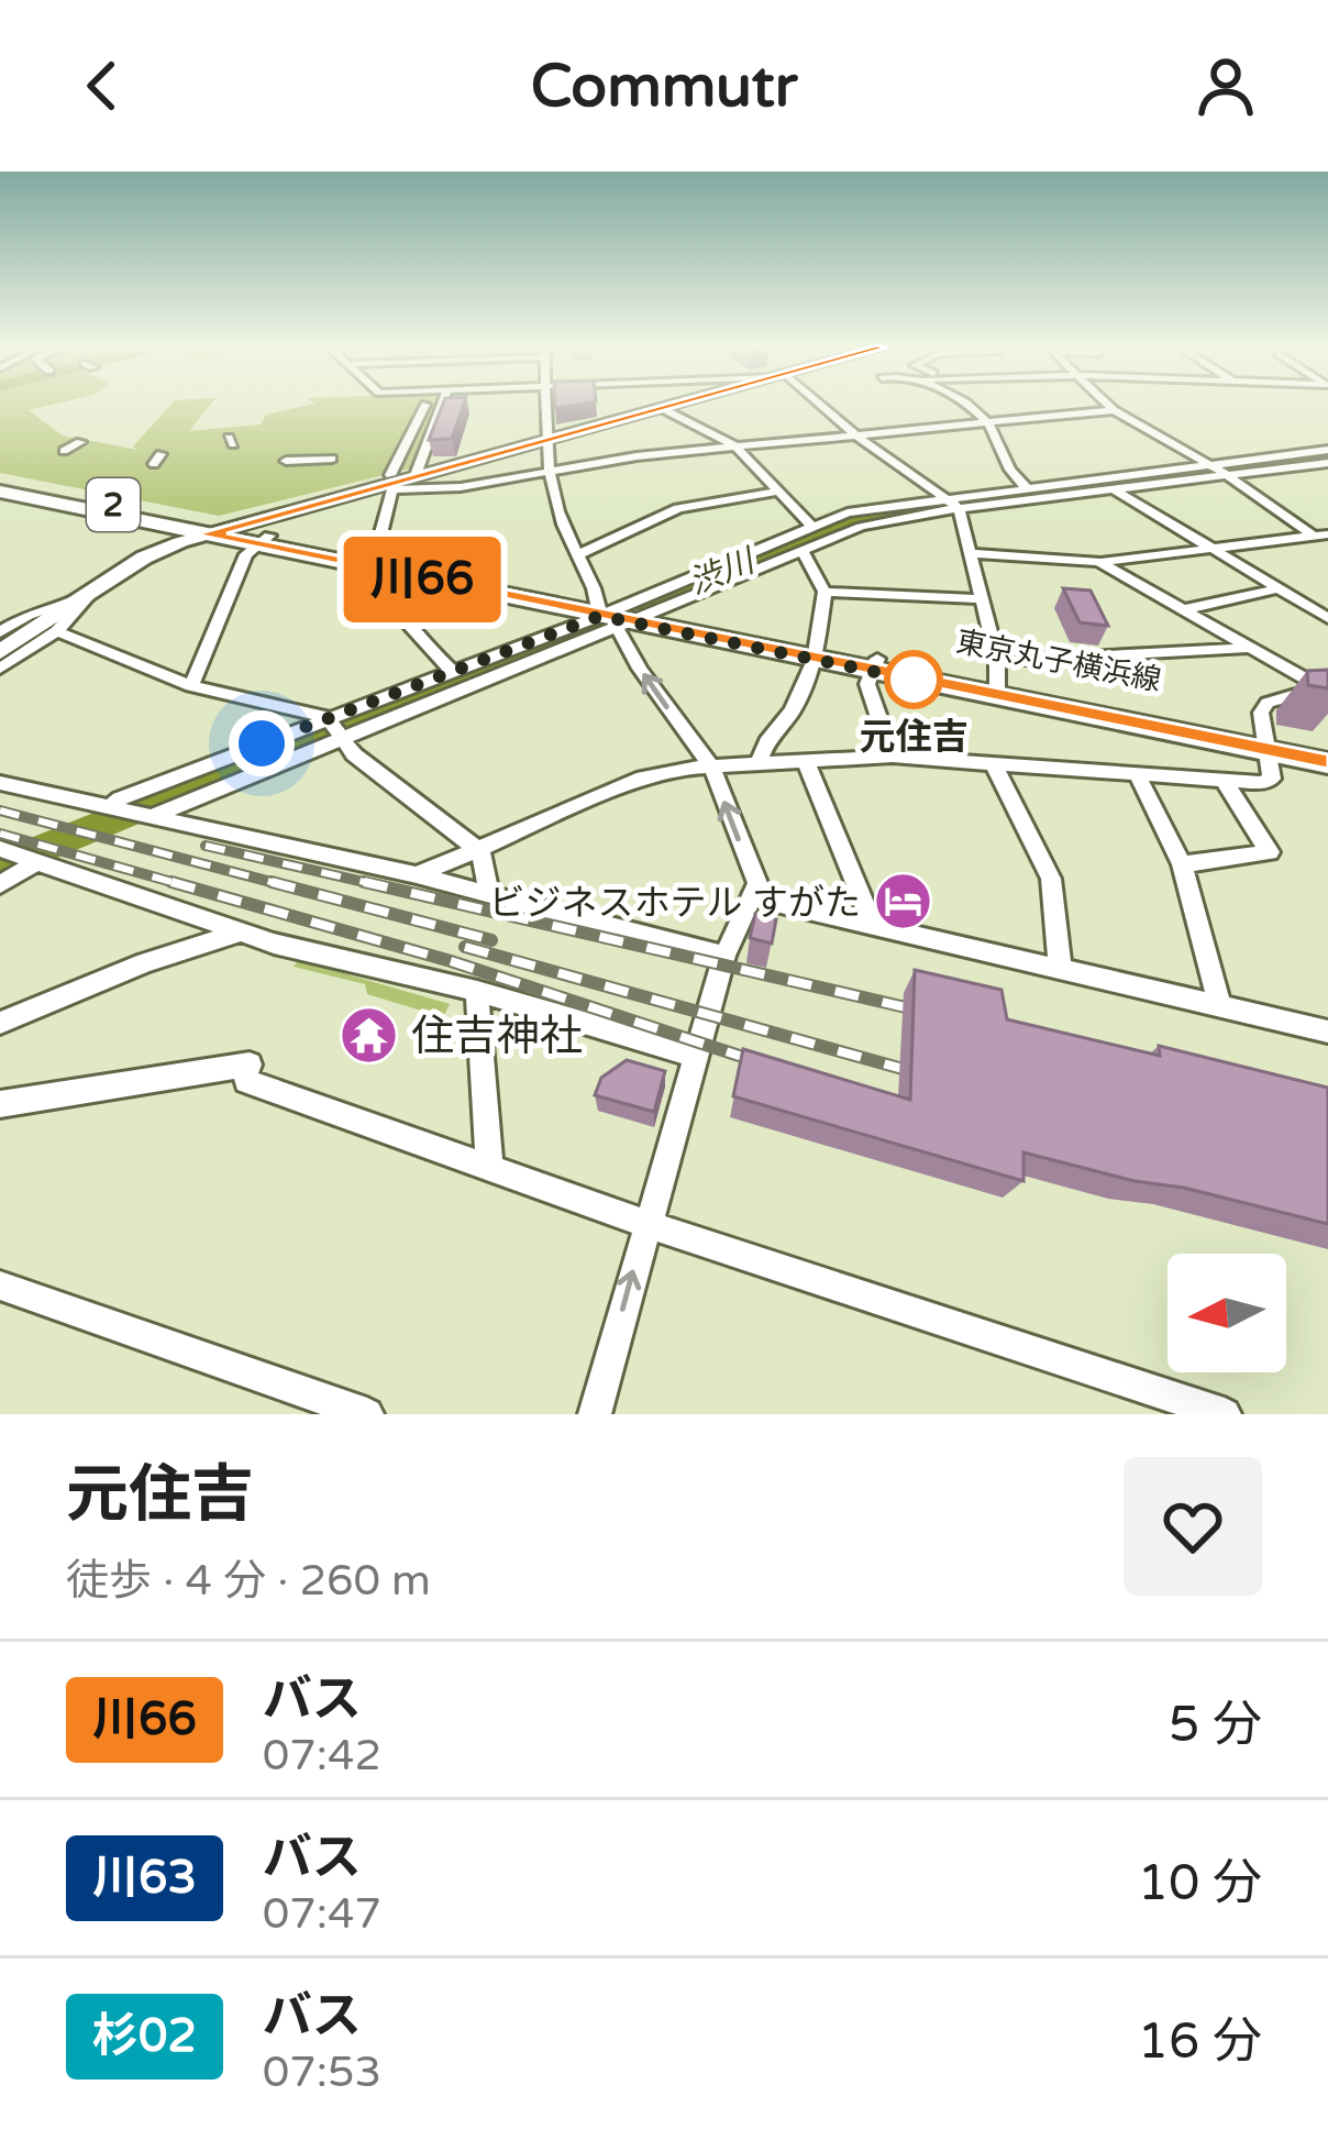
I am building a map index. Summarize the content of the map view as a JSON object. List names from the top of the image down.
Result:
{
  "streets": {
    "main road": ["2", "東京丸子横浜線"]
  },
  "crossings": [
    ["2", "東京丸子横浜線"]
  ],
  "water": ["渋川"],
  "places": {
    "other": ["元住吉"],
    "hotel": ["ビジネスホテル すがた"],
    "temple": ["住吉神社"]
  },
  "lines": ["bus line 川66"],
  "north": "left",
  "page": {
    "header": "Commutr",
    "on_map": "川66",
    "heading": ["元住吉", "徒歩 · 4 分 · 260 m"],
    "list": [
      {
        "mark": "川66",
        "name": "バス",
        "note": "07:42",
        "value": "5 分"
      },
      {
        "mark": "川63",
        "name": "バス",
        "note": "07:47",
        "value": "10 分"
      },
      {
        "mark": "杉02",
        "name": "バス",
        "note": "07:53",
        "value": "16 分"
      }
    ]
  }
}
